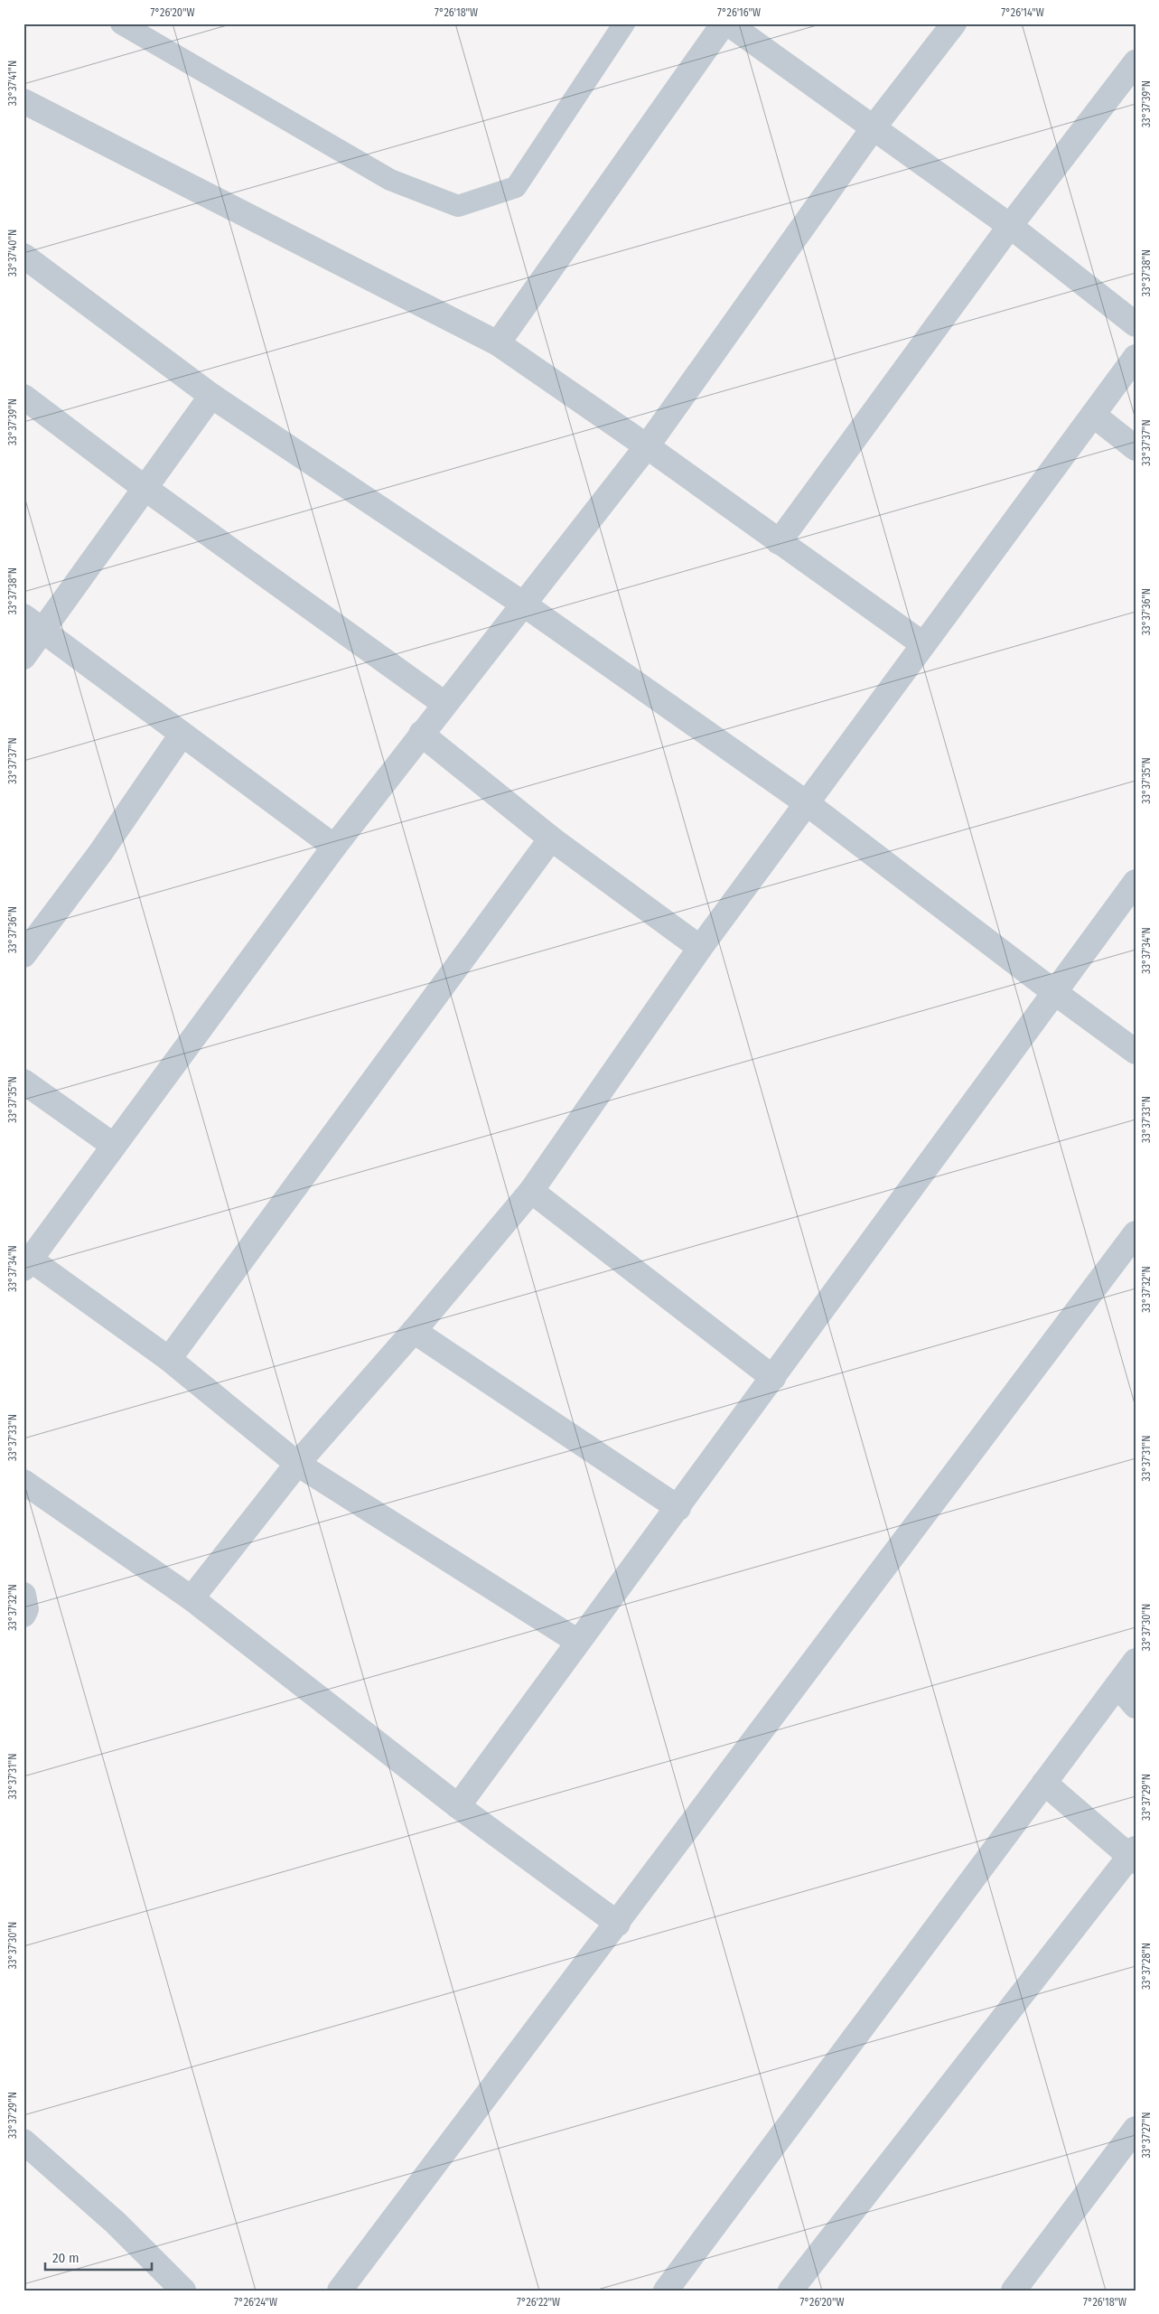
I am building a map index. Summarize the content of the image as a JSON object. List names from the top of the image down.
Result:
{
  "scale_bar": "20 m",
  "coordinates": [
    "7°26'20\"W",
    "7°26'18\"W",
    "7°26'16\"W",
    "7°26'14\"W",
    "33°37'41\"N",
    "33°37'39\"N",
    "33°37'40\"N",
    "33°37'38\"N",
    "33°37'37\"N",
    "33°37'36\"N",
    "33°37'35\"N",
    "33°37'34\"N",
    "33°37'33\"N",
    "33°37'32\"N",
    "33°37'31\"N",
    "33°37'30\"N",
    "33°37'29\"N",
    "33°37'28\"N",
    "33°37'27\"N",
    "7°26'24\"W",
    "7°26'22\"W"
  ]
}
